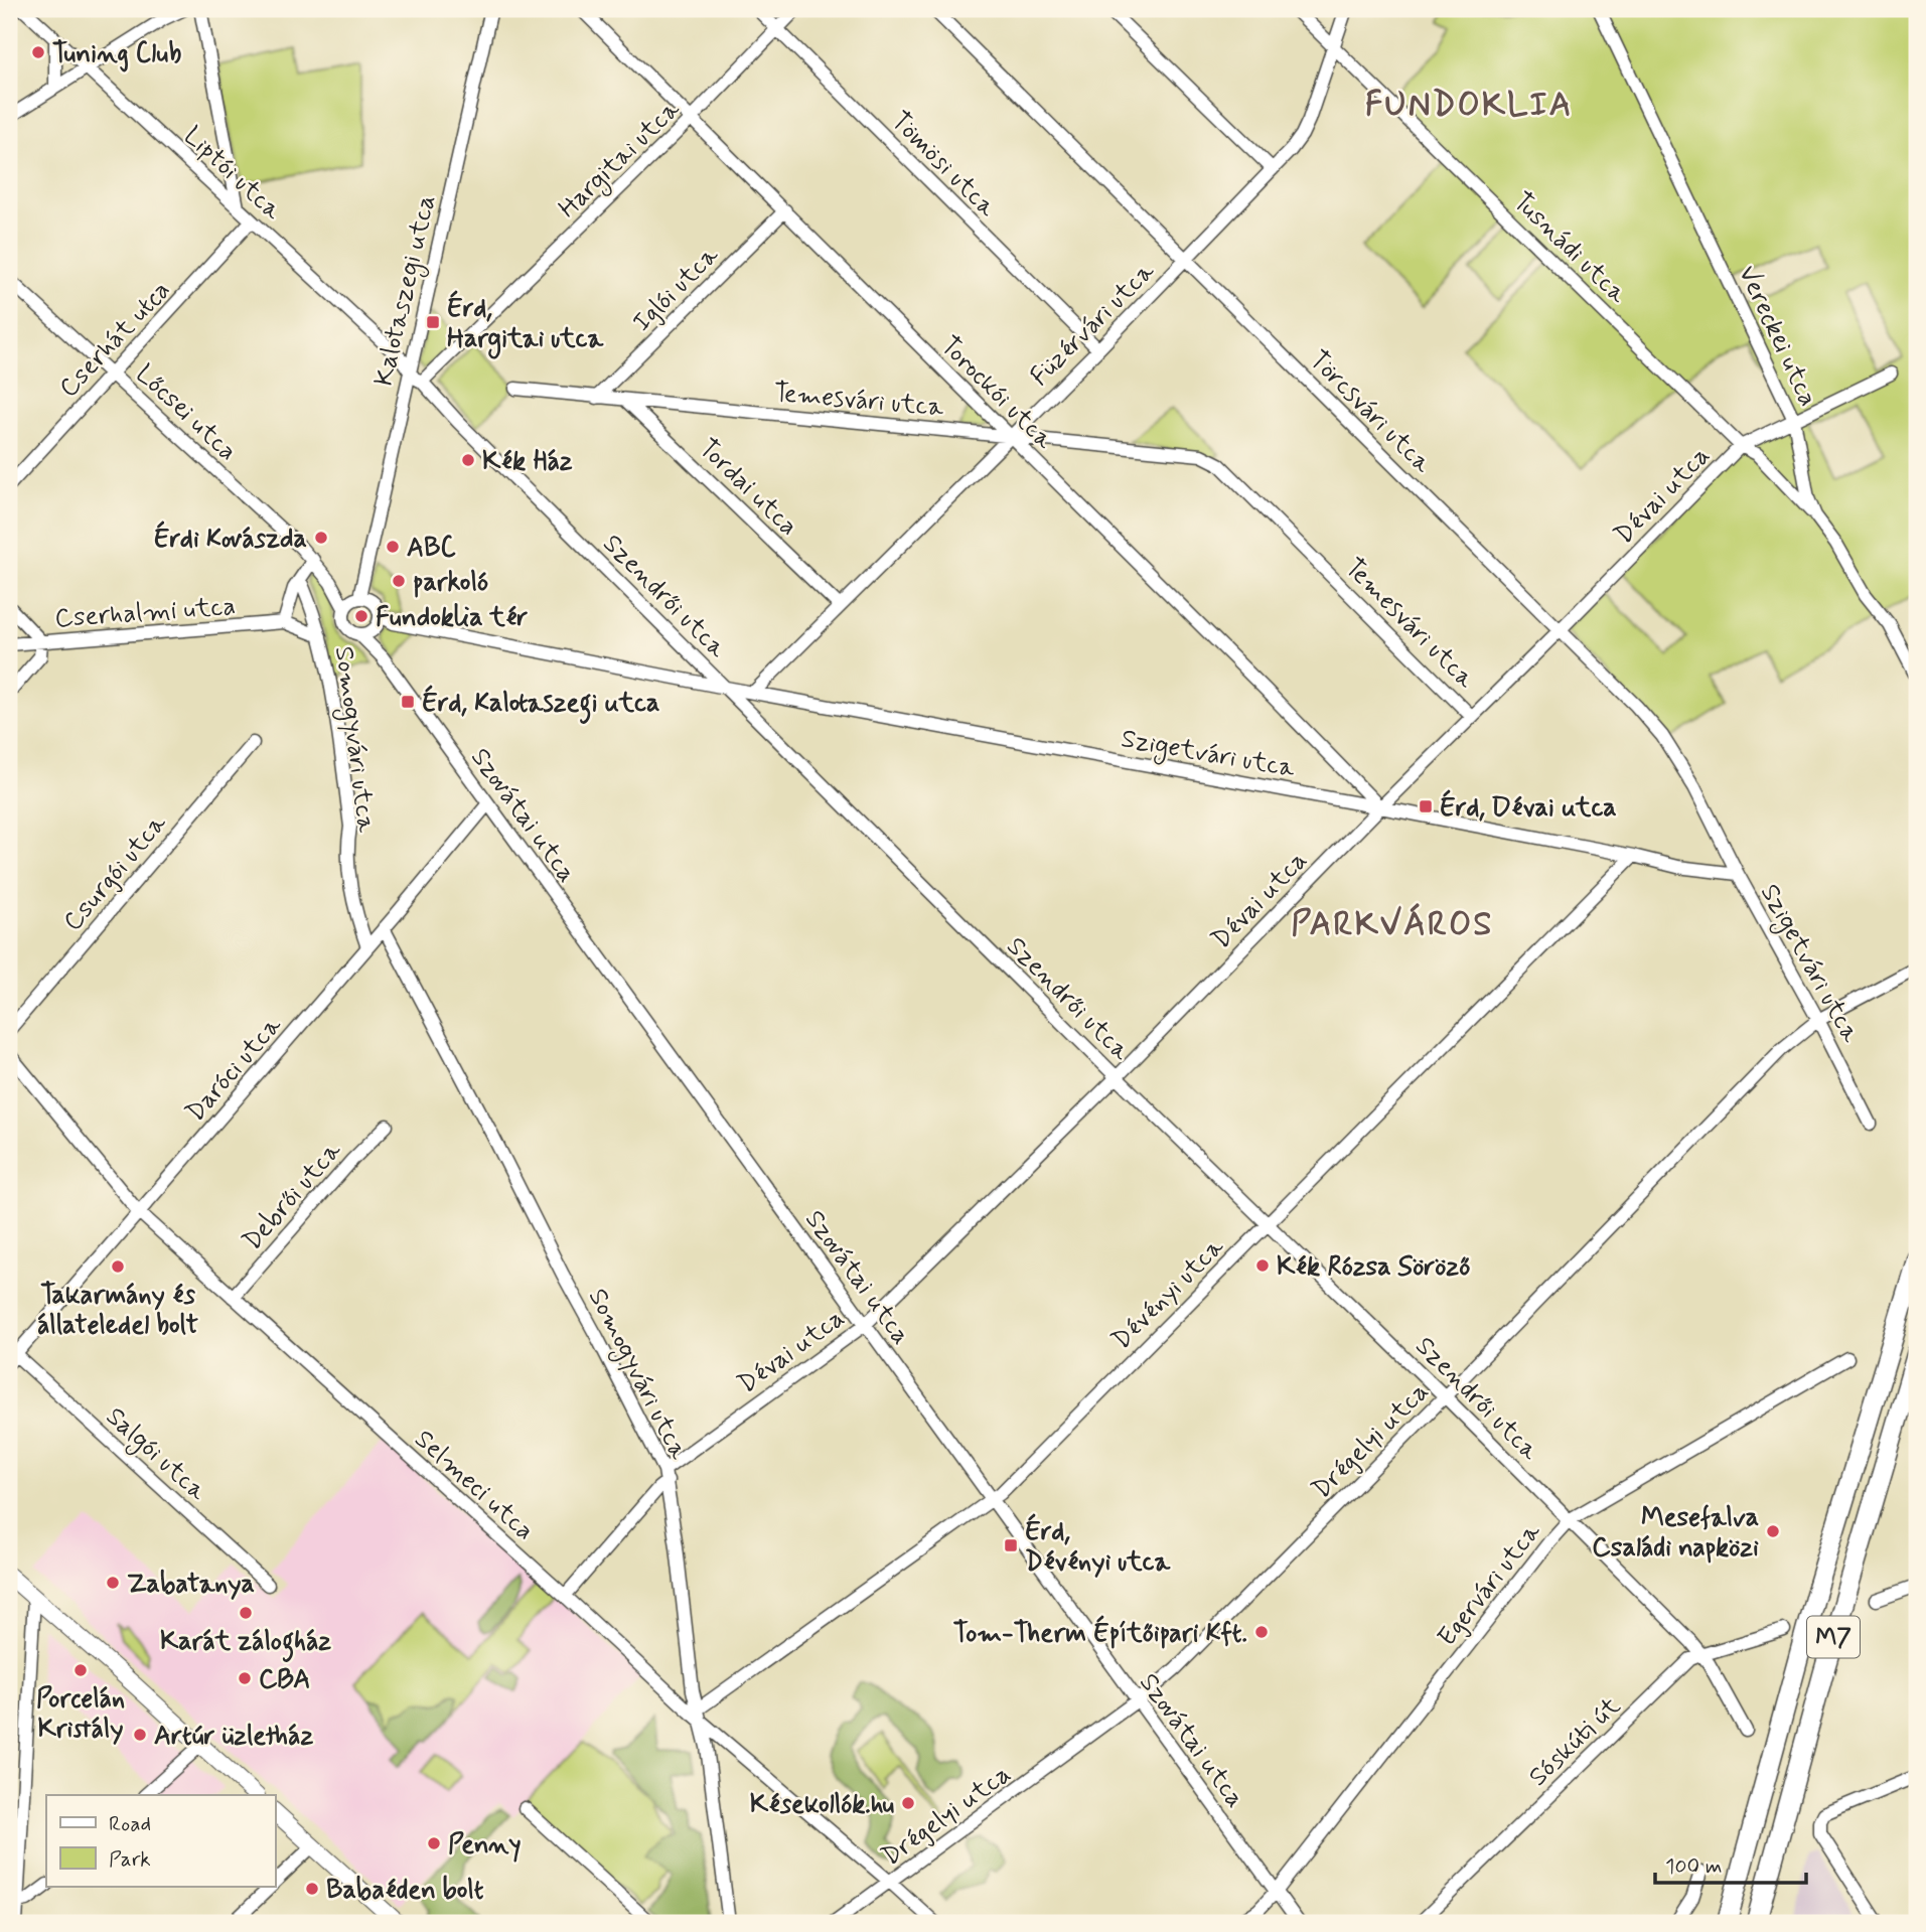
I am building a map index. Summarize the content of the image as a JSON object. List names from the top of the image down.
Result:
{
  "streets": {
    "highway": ["M7"],
    "street": [
      "Hargitai utca",
      "Tömösi utca",
      "Liptói utca",
      "Tusnádi utca",
      "Iglói utca",
      "Kalotaszegi utca",
      "Füzérvári utca",
      "Vereckei utca",
      "Cserhát utca",
      "Torockói utca",
      "Temesvári utca",
      "Törcsvári utca",
      "Lőcsei utca",
      "Tordai utca",
      "Dévai utca",
      "Szendrői utca",
      "Cserhalmi utca",
      "Somogyvári utca",
      "Szigetvári utca",
      "Szovátai utca",
      "Csurgói utca",
      "Daróci utca",
      "Debrői utca",
      "Dévényi utca",
      "Drégelyi utca",
      "Salgói utca",
      "Selmeci utca",
      "Egervári utca",
      "Sóskúti út"
    ]
  },
  "crossings": [
    ["Hargitai utca", "Tömösi utca"],
    ["Hargitai utca", "Torockói utca"],
    ["Hargitai utca", "Szendrői utca"],
    ["Tömösi utca", "Füzérvári utca"],
    ["Liptói utca", "Kalotaszegi utca"],
    ["Liptói utca", "Cserhát utca"],
    ["Liptói utca", "Szendrői utca"],
    ["Tusnádi utca", "Füzérvári utca"],
    ["Tusnádi utca", "Vereckei utca"],
    ["Tusnádi utca", "Dévai utca"],
    ["Iglói utca", "Torockói utca"],
    ["Iglói utca", "Temesvári utca"],
    ["Kalotaszegi utca", "Lőcsei utca"],
    ["Kalotaszegi utca", "Szendrői utca"],
    ["Kalotaszegi utca", "Szigetvári utca"],
    ["Füzérvári utca", "Torockói utca"],
    ["Füzérvári utca", "Temesvári utca"],
    ["Füzérvári utca", "Törcsvári utca"],
    ["Füzérvári utca", "Tordai utca"],
    ["Füzérvári utca", "Szigetvári utca"],
    ["Vereckei utca", "Dévai utca"],
    ["Cserhát utca", "Lőcsei utca"],
    ["Torockói utca", "Temesvári utca"],
    ["Torockói utca", "Dévai utca"],
    ["Torockói utca", "Szigetvári utca"],
    ["Temesvári utca", "Tordai utca"],
    ["Temesvári utca", "Dévai utca"],
    ["Törcsvári utca", "Dévai utca"],
    ["Törcsvári utca", "Szigetvári utca"],
    ["Lőcsei utca", "Szigetvári utca"],
    ["Dévai utca", "Szendrői utca"],
    ["Dévai utca", "Somogyvári utca"],
    ["Dévai utca", "Szigetvári utca"],
    ["Dévai utca", "Szovátai utca"],
    ["Dévai utca", "Selmeci utca"],
    ["Szendrői utca", "Szigetvári utca"],
    ["Szendrői utca", "Dévényi utca"],
    ["Szendrői utca", "Drégelyi utca"],
    ["Szendrői utca", "Egervári utca"],
    ["Szendrői utca", "Sóskúti út"],
    ["Cserhalmi utca", "Somogyvári utca"],
    ["Somogyvári utca", "Daróci utca"],
    ["Somogyvári utca", "Dévényi utca"],
    ["Somogyvári utca", "Selmeci utca"],
    ["Szigetvári utca", "Dévényi utca"],
    ["Szigetvári utca", "Drégelyi utca"],
    ["Szovátai utca", "Daróci utca"],
    ["Szovátai utca", "Dévényi utca"],
    ["Szovátai utca", "Drégelyi utca"],
    ["Szovátai utca", "Egervári utca"],
    ["Daróci utca", "Salgói utca"],
    ["Daróci utca", "Selmeci utca"],
    ["Debrői utca", "Selmeci utca"],
    ["Dévényi utca", "Selmeci utca"],
    ["Drégelyi utca", "Selmeci utca"]
  ],
  "districts": ["FUNDOKLIA", "PARKVÁROS"],
  "places": {
    "other": [
      "Tuning Club",
      "Kék Ház",
      "Érdi Kovászda",
      "ABC",
      "parkoló",
      "Fundoklia tér",
      "Kék Rózsa Söröző",
      "Takarmány és állateledel bolt",
      "Mesefalva Családi napközi",
      "Zabatanya",
      "Karát zálogház",
      "Tom-Therm Építőipari Kft.",
      "Porcelán Kristály",
      "CBA",
      "Artúr üzletház",
      "Késekollók.hu",
      "Penny",
      "Babaéden bolt"
    ],
    "transit": [
      "Érd, Hargitai utca",
      "Érd, Kalotaszegi utca",
      "Érd, Dévai utca",
      "Érd, Dévényi utca"
    ]
  },
  "legend": ["Road", "Park"],
  "scale_bar": "100 m"
}
